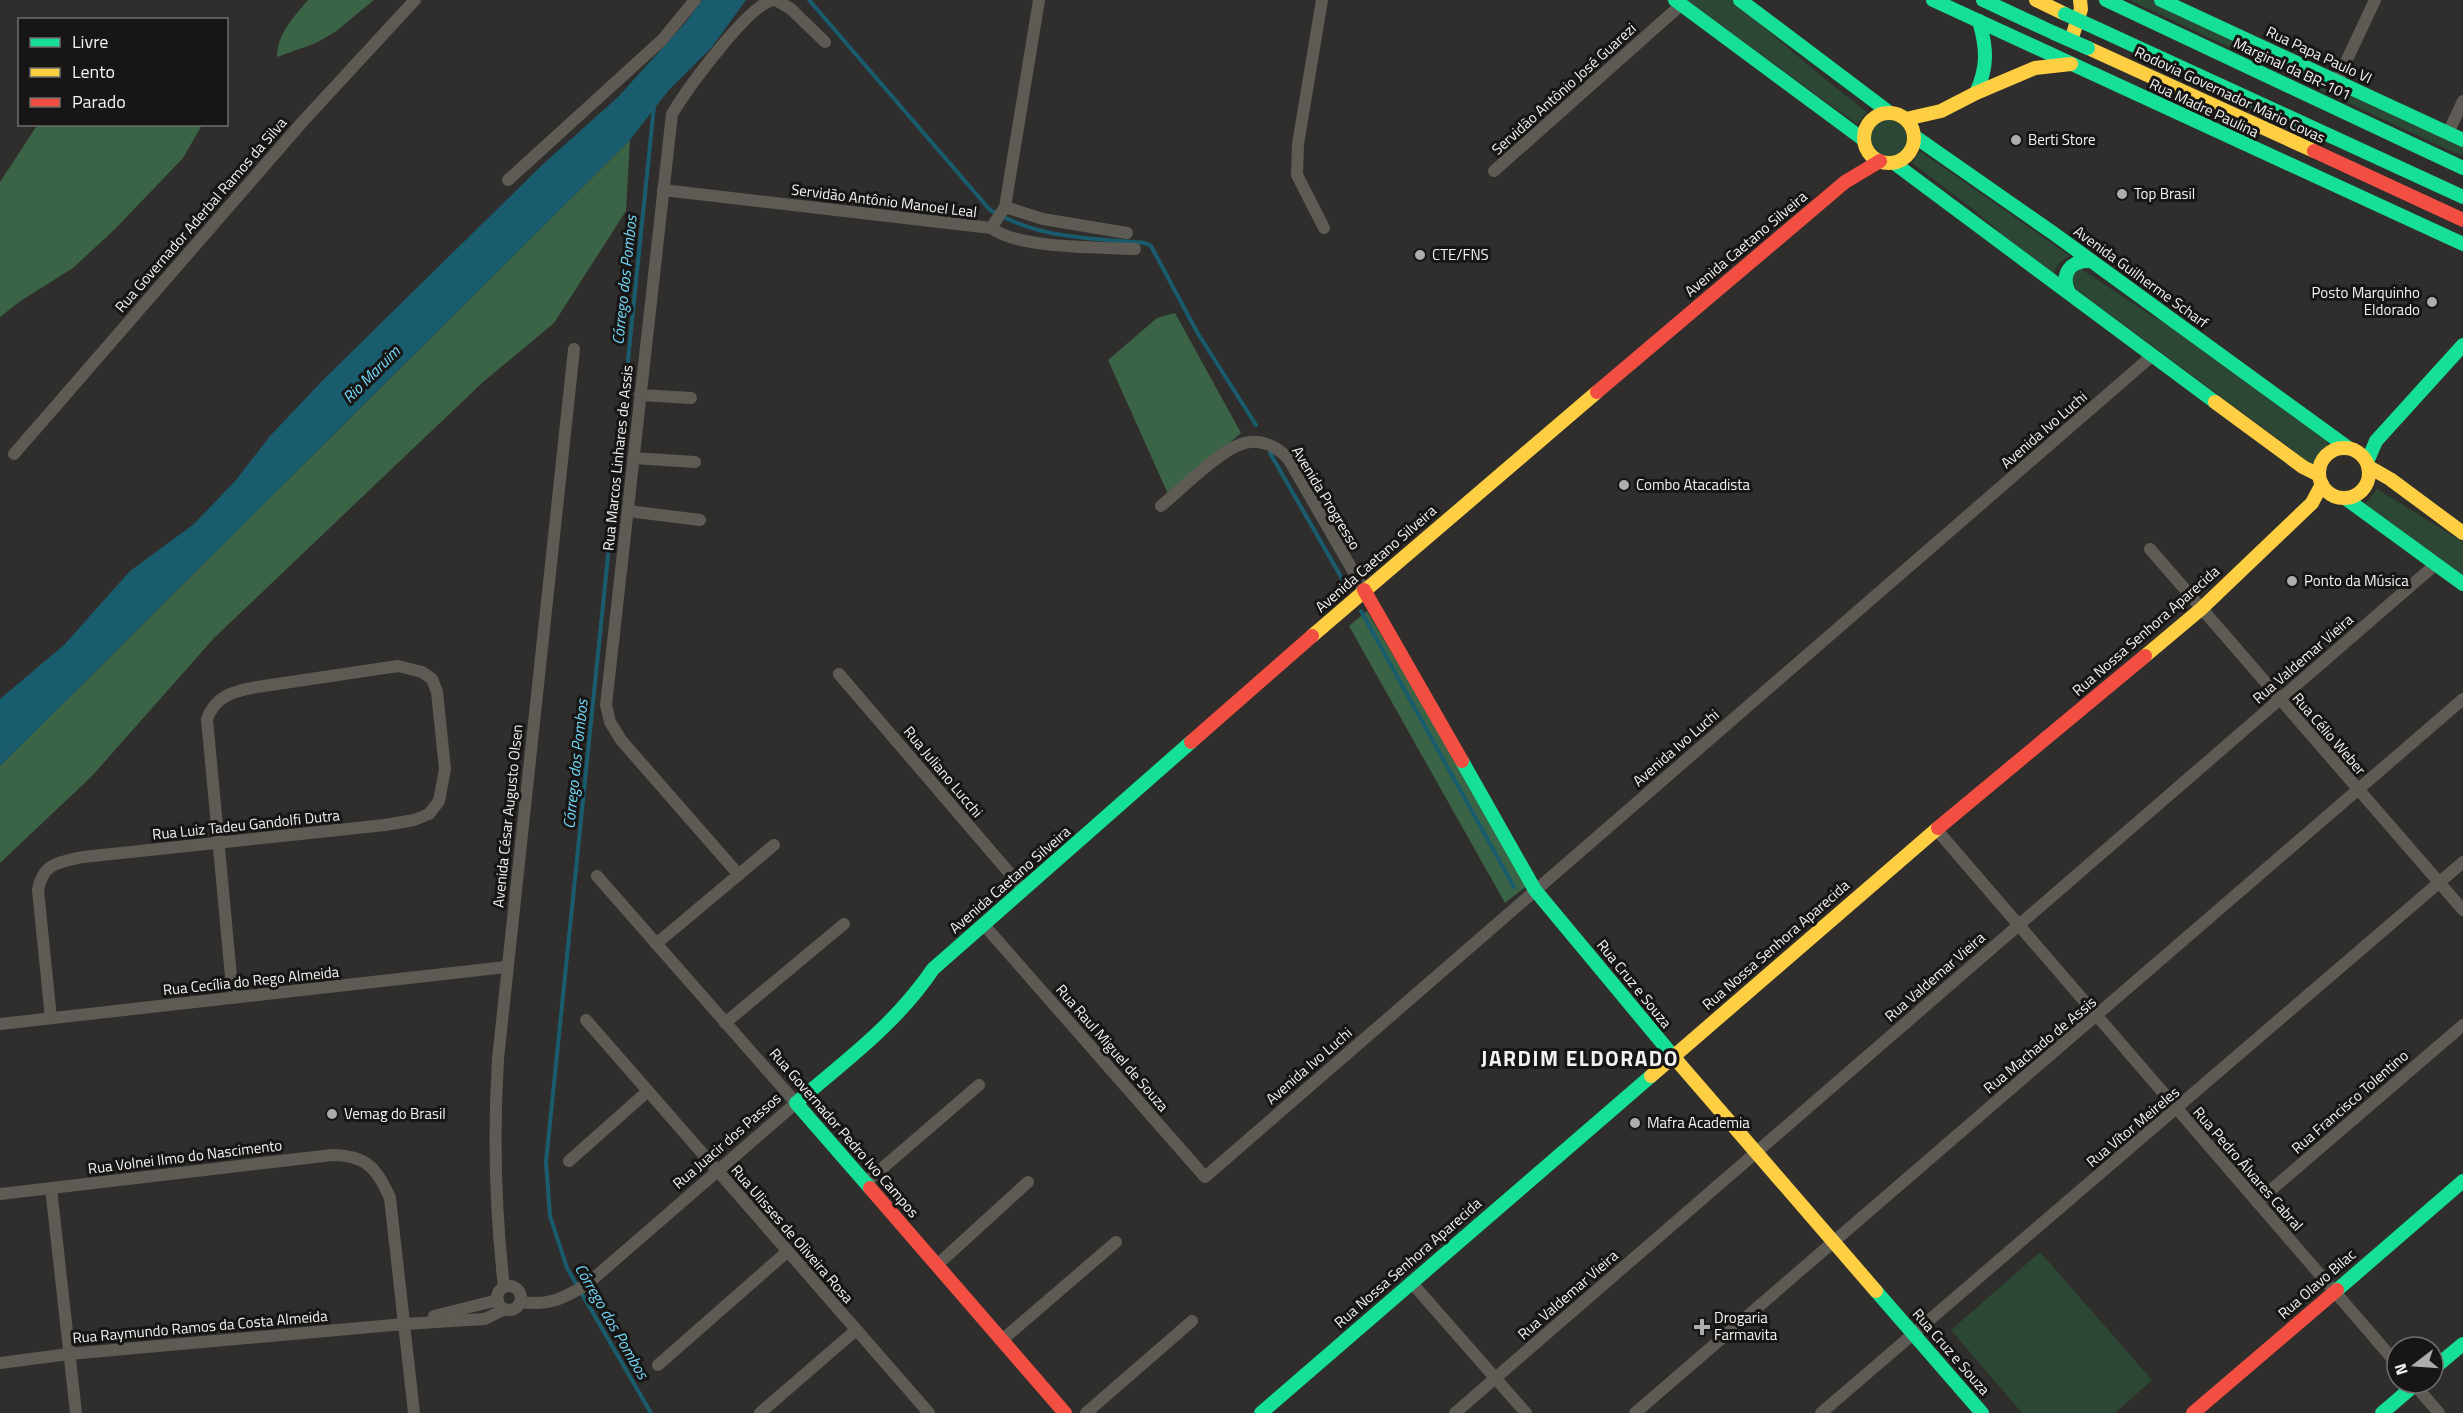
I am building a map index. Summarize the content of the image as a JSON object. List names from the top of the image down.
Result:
{
  "streets": {
    "main road": [
      "Rua Papa Paulo VI",
      "Marginal da BR-101",
      "Rodovia Governador Mário Covas",
      "Rua Madre Paulina",
      "Avenida Caetano Silveira",
      "Avenida Guilherme Scharf",
      "Rua Nossa Senhora Aparecida",
      "Rua Cruz e Souza",
      "Rua Governador Pedro Ivo Campos",
      "Rua Juacir dos Passos",
      "Rua Olavo Bilac"
    ],
    "street": [
      "Servidão Antônio José Guarezi",
      "Servidão Antônio Manoel Leal",
      "Rua Governador Aderbal Ramos da Silva",
      "Avenida Ivo Luchi",
      "Rua Marcos Linhares de Assis",
      "Avenida Progresso",
      "Rua Valdemar Vieira",
      "Rua Célio Weber",
      "Rua Juliano Lucchi",
      "Avenida César Augusto Olsen",
      "Rua Luiz Tadeu Gandolfi Dutra",
      "Rua Cecília do Rego Almeida",
      "Rua Machado de Assis",
      "Rua Raul Miguel de Souza",
      "Rua Francisco Tolentino",
      "Rua Vítor Meireles",
      "Rua Volnei Ilmo do Nascimento",
      "Rua Pedro Álvares Cabral",
      "Rua Ulisses de Oliveira Rosa",
      "Rua Raymundo Ramos da Costa Almeida"
    ]
  },
  "crossings": [
    ["Servidão Antônio Manoel Leal", "Rua Marcos Linhares de Assis"],
    ["Avenida Caetano Silveira", "Avenida Guilherme Scharf"],
    ["Avenida Caetano Silveira", "Avenida Progresso"],
    ["Avenida Caetano Silveira", "Rua Juliano Lucchi"],
    ["Avenida Caetano Silveira", "Rua Cruz e Souza"],
    ["Avenida Caetano Silveira", "Rua Raul Miguel de Souza"],
    ["Avenida Caetano Silveira", "Rua Juacir dos Passos"],
    ["Avenida Guilherme Scharf", "Rua Nossa Senhora Aparecida"],
    ["Avenida Ivo Luchi", "Rua Cruz e Souza"],
    ["Avenida Ivo Luchi", "Rua Raul Miguel de Souza"],
    ["Avenida Progresso", "Rua Cruz e Souza"],
    ["Rua Nossa Senhora Aparecida", "Rua Célio Weber"],
    ["Rua Nossa Senhora Aparecida", "Rua Cruz e Souza"],
    ["Rua Nossa Senhora Aparecida", "Rua Pedro Álvares Cabral"],
    ["Rua Valdemar Vieira", "Rua Célio Weber"],
    ["Rua Valdemar Vieira", "Rua Cruz e Souza"],
    ["Rua Valdemar Vieira", "Rua Pedro Álvares Cabral"],
    ["Rua Célio Weber", "Rua Machado de Assis"],
    ["Rua Célio Weber", "Rua Vítor Meireles"],
    ["Avenida César Augusto Olsen", "Rua Cecília do Rego Almeida"],
    ["Avenida César Augusto Olsen", "Rua Juacir dos Passos"],
    ["Avenida César Augusto Olsen", "Rua Raymundo Ramos da Costa Almeida"],
    ["Rua Luiz Tadeu Gandolfi Dutra", "Rua Cecília do Rego Almeida"],
    ["Rua Cruz e Souza", "Rua Machado de Assis"],
    ["Rua Cruz e Souza", "Rua Vítor Meireles"],
    ["Rua Machado de Assis", "Rua Pedro Álvares Cabral"],
    ["Rua Francisco Tolentino", "Rua Pedro Álvares Cabral"],
    ["Rua Vítor Meireles", "Rua Pedro Álvares Cabral"],
    ["Rua Governador Pedro Ivo Campos", "Rua Juacir dos Passos"],
    ["Rua Juacir dos Passos", "Rua Ulisses de Oliveira Rosa"],
    ["Rua Juacir dos Passos", "Rua Raymundo Ramos da Costa Almeida"],
    ["Rua Volnei Ilmo do Nascimento", "Rua Raymundo Ramos da Costa Almeida"],
    ["Rua Pedro Álvares Cabral", "Rua Olavo Bilac"]
  ],
  "districts": ["JARDIM ELDORADO"],
  "water": ["Córrego dos Pombos", "Rio Maruim"],
  "places": {
    "other": [
      "Berti Store",
      "Top Brasil",
      "CTE/FNS",
      "Posto Marquinho Eldorado",
      "Combo Atacadista",
      "Ponto da Música",
      "Vemag do Brasil",
      "Mafra Academia"
    ],
    "health": ["Drogaria Farmavita"]
  },
  "legend": ["Livre", "Lento", "Parado"],
  "north": "left"
}
